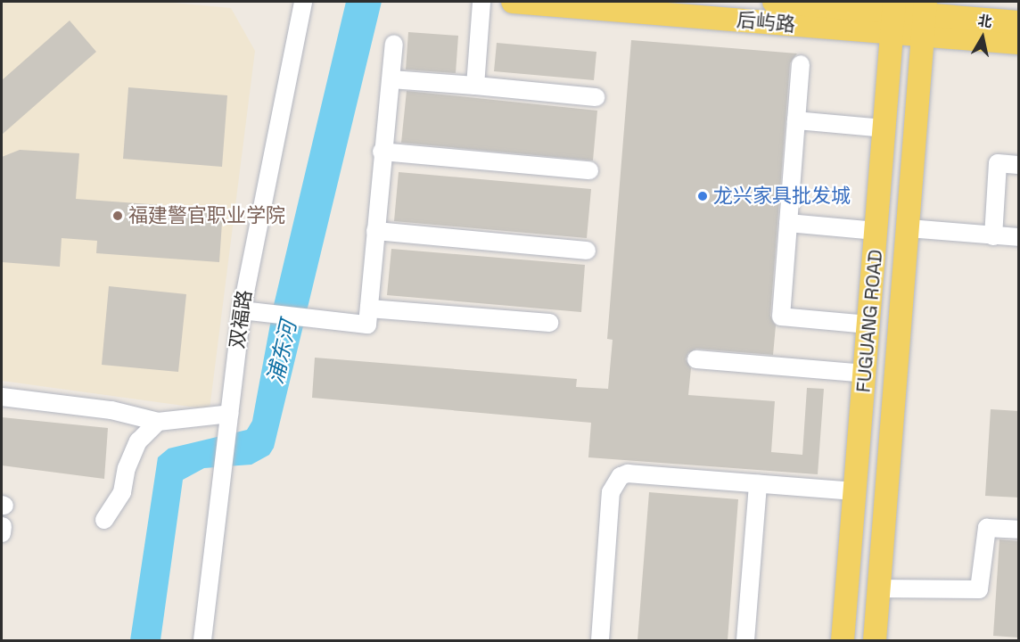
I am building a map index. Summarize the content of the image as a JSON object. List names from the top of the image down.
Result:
{
  "streets": {
    "main road": ["后屿路", "FUGUANG ROAD"],
    "street": ["双福路"]
  },
  "crossings": [
    ["后屿路", "FUGUANG ROAD"]
  ],
  "water": ["浦东河"],
  "places": ["龙兴家具批发城", "福建警官职业学院"],
  "north": "top"
}
